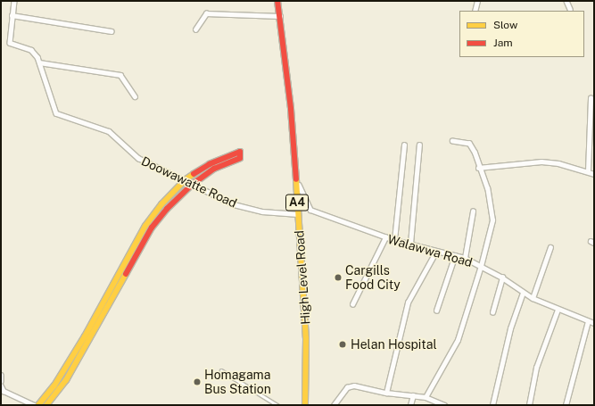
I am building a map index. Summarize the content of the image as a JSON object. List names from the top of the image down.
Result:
{
  "streets": {
    "main road": ["A4", "High Level Road"],
    "street": ["Doowawatte Road", "Walawwa Road"]
  },
  "crossings": [
    ["Doowawatte Road", "High Level Road"],
    ["Walawwa Road", "High Level Road"]
  ],
  "places": ["Cargills Food City", "Helan Hospital", "Homagama Bus Station"],
  "legend": ["Slow", "Jam"]
}
